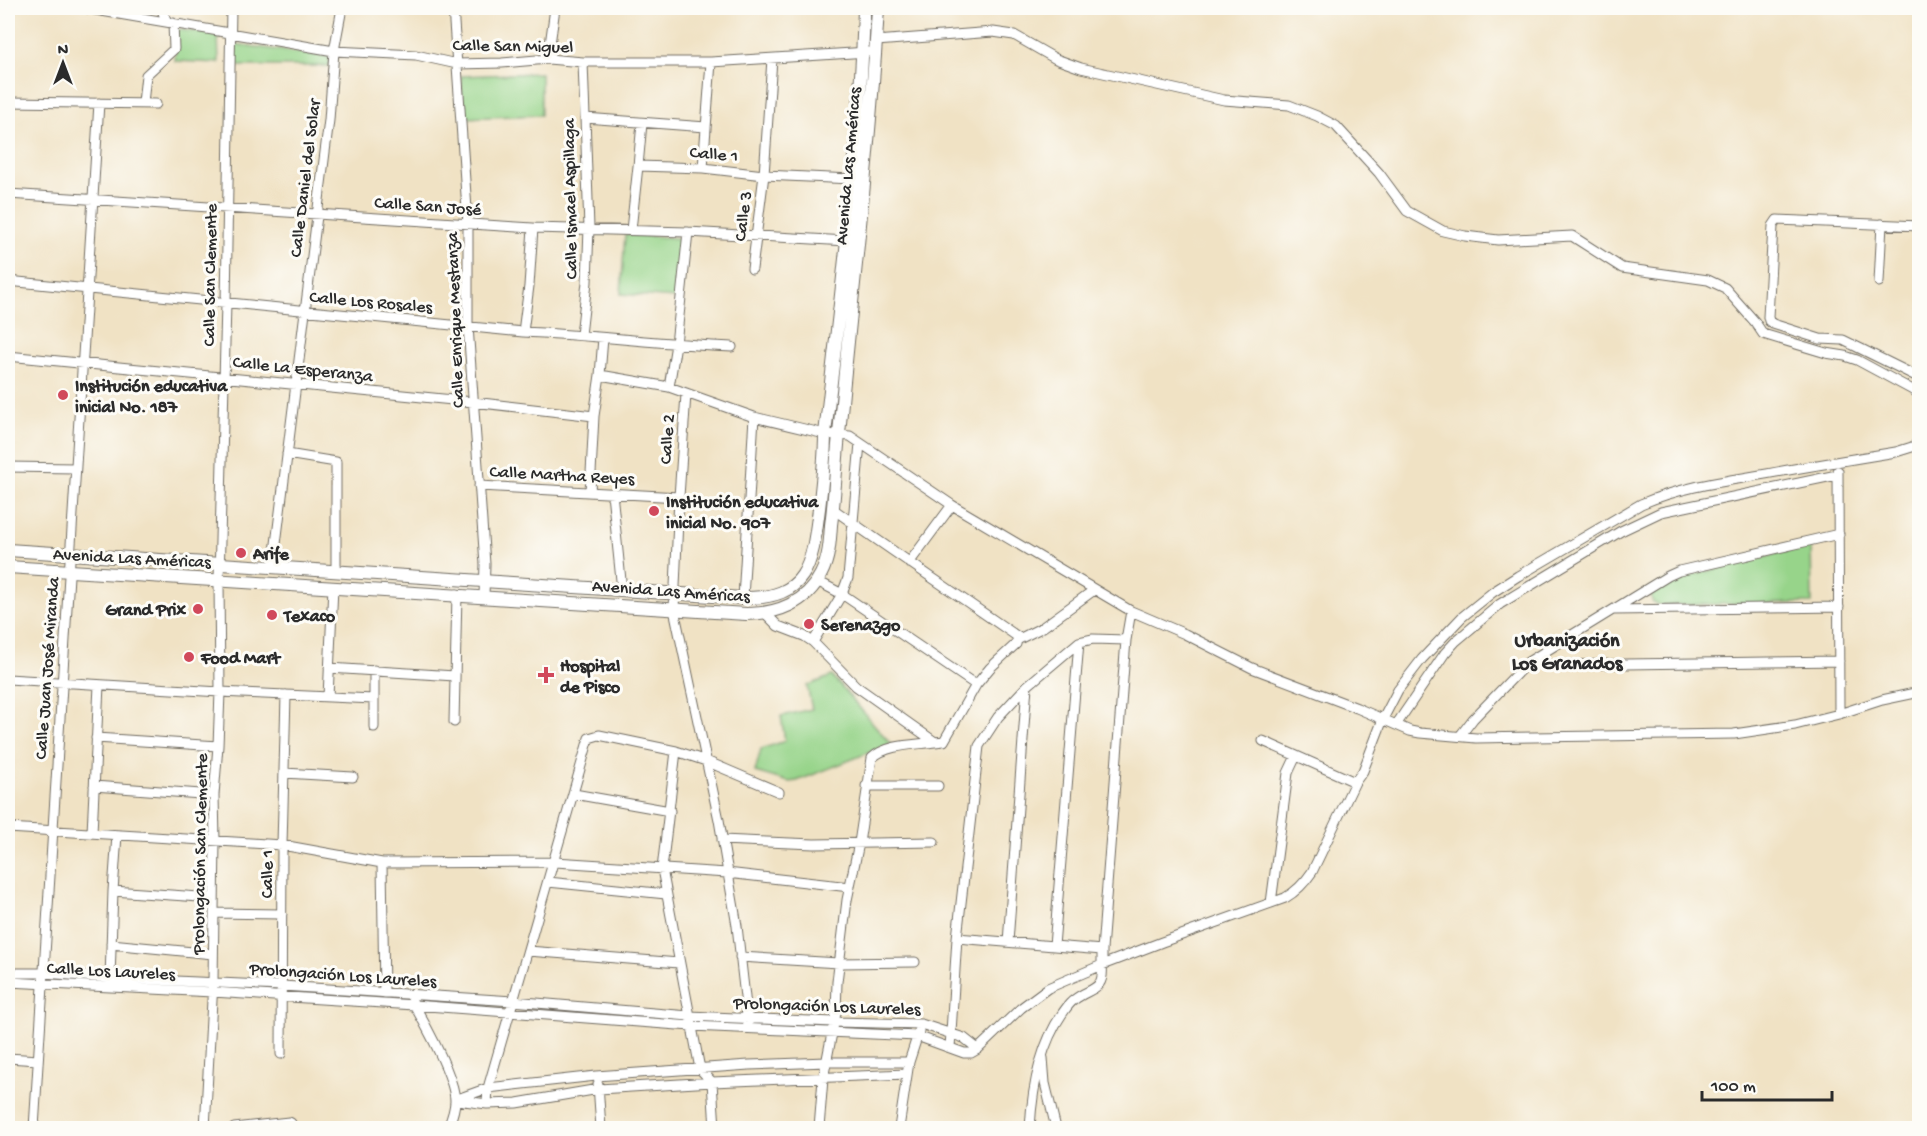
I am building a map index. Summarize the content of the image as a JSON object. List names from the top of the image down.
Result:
{
  "streets": {
    "main road": ["Avenida Las Américas"],
    "street": [
      "Calle San Miguel",
      "Calle 1",
      "Calle Daniel del Solar",
      "Calle Ismael Aspillaga",
      "Calle San José",
      "Calle 3",
      "Calle San Clemente",
      "Calle Los Rosales",
      "Calle Enrique Mestanza",
      "Calle La Esperanza",
      "Calle 2",
      "Calle Martha Reyes",
      "Calle Juan José Miranda",
      "Prolongación San Clemente",
      "Calle Los Laureles",
      "Prolongación Los Laureles"
    ]
  },
  "crossings": [
    ["Calle San Miguel", "Avenida Las Américas"],
    ["Calle San Miguel", "Calle Daniel del Solar"],
    ["Calle San Miguel", "Calle Ismael Aspillaga"],
    ["Calle San Miguel", "Calle 3"],
    ["Calle San Miguel", "Calle San Clemente"],
    ["Calle San Miguel", "Calle Enrique Mestanza"],
    ["Calle 1", "Avenida Las Américas"],
    ["Calle 1", "Calle 3"],
    ["Calle 1", "Prolongación Los Laureles"],
    ["Avenida Las Américas", "Calle Daniel del Solar"],
    ["Avenida Las Américas", "Calle San José"],
    ["Avenida Las Américas", "Calle San Clemente"],
    ["Avenida Las Américas", "Calle Enrique Mestanza"],
    ["Avenida Las Américas", "Calle 2"],
    ["Avenida Las Américas", "Calle Juan José Miranda"],
    ["Avenida Las Américas", "Prolongación San Clemente"],
    ["Calle Daniel del Solar", "Calle San José"],
    ["Calle Daniel del Solar", "Calle Los Rosales"],
    ["Calle Daniel del Solar", "Calle La Esperanza"],
    ["Calle Ismael Aspillaga", "Calle San José"],
    ["Calle Ismael Aspillaga", "Calle Los Rosales"],
    ["Calle San José", "Calle 3"],
    ["Calle San José", "Calle San Clemente"],
    ["Calle San José", "Calle Enrique Mestanza"],
    ["Calle San José", "Calle 2"],
    ["Calle San José", "Calle Juan José Miranda"],
    ["Calle San Clemente", "Calle Los Rosales"],
    ["Calle San Clemente", "Calle La Esperanza"],
    ["Calle San Clemente", "Prolongación San Clemente"],
    ["Calle Los Rosales", "Calle Enrique Mestanza"],
    ["Calle Los Rosales", "Calle 2"],
    ["Calle Los Rosales", "Calle Juan José Miranda"],
    ["Calle Enrique Mestanza", "Calle La Esperanza"],
    ["Calle Enrique Mestanza", "Calle Martha Reyes"],
    ["Calle La Esperanza", "Calle Juan José Miranda"],
    ["Calle 2", "Calle Martha Reyes"],
    ["Calle 2", "Prolongación Los Laureles"],
    ["Calle Juan José Miranda", "Calle Los Laureles"],
    ["Calle Juan José Miranda", "Prolongación Los Laureles"],
    ["Prolongación San Clemente", "Calle Los Laureles"],
    ["Prolongación San Clemente", "Prolongación Los Laureles"],
    ["Calle Los Laureles", "Prolongación Los Laureles"]
  ],
  "districts": ["Urbanización Los Granados"],
  "places": {
    "other": [
      "Institución educativa inicial No. 187",
      "Institución educativa inicial No. 907",
      "Arife",
      "Grand Prix",
      "Texaco",
      "Serenazgo",
      "Food Mart"
    ],
    "health": ["Hospital de Pisco"]
  },
  "scale_bar": "100 m",
  "north": "top"
}
